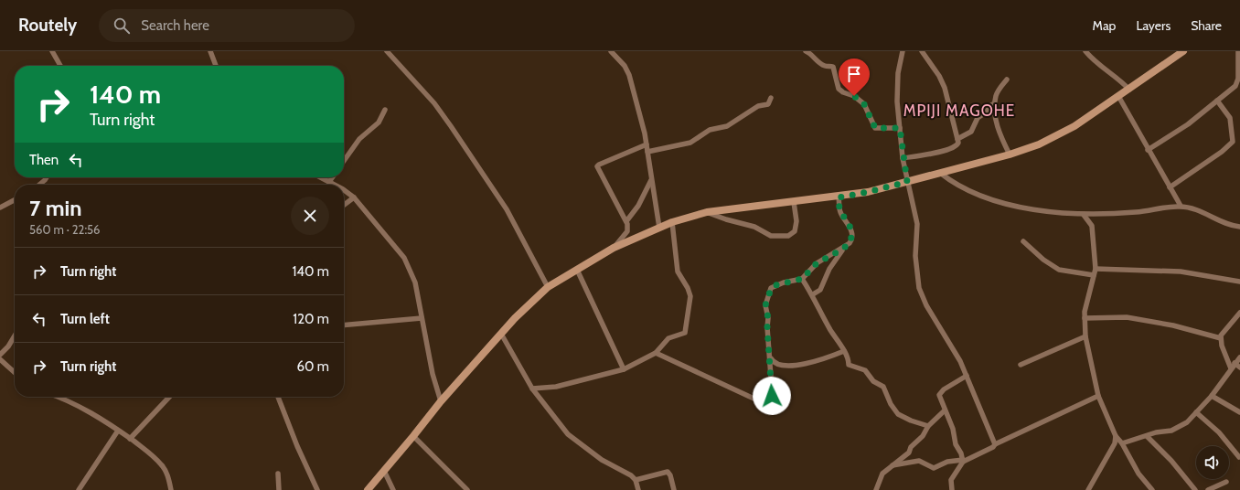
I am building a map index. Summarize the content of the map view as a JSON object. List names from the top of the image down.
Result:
{
  "districts": ["MPIJI MAGOHE"],
  "page": {
    "header": "Routely",
    "search": "Search here",
    "nav": ["Map", "Layers", "Share"],
    "turn": ["140 m", "Turn right"],
    "then": "Then",
    "heading": ["7 min", "560 m · 22:56"],
    "list": [
      {
        "name": "Turn right",
        "value": "140 m"
      },
      {
        "name": "Turn left",
        "value": "120 m"
      },
      {
        "name": "Turn right",
        "value": "60 m"
      }
    ]
  }
}
